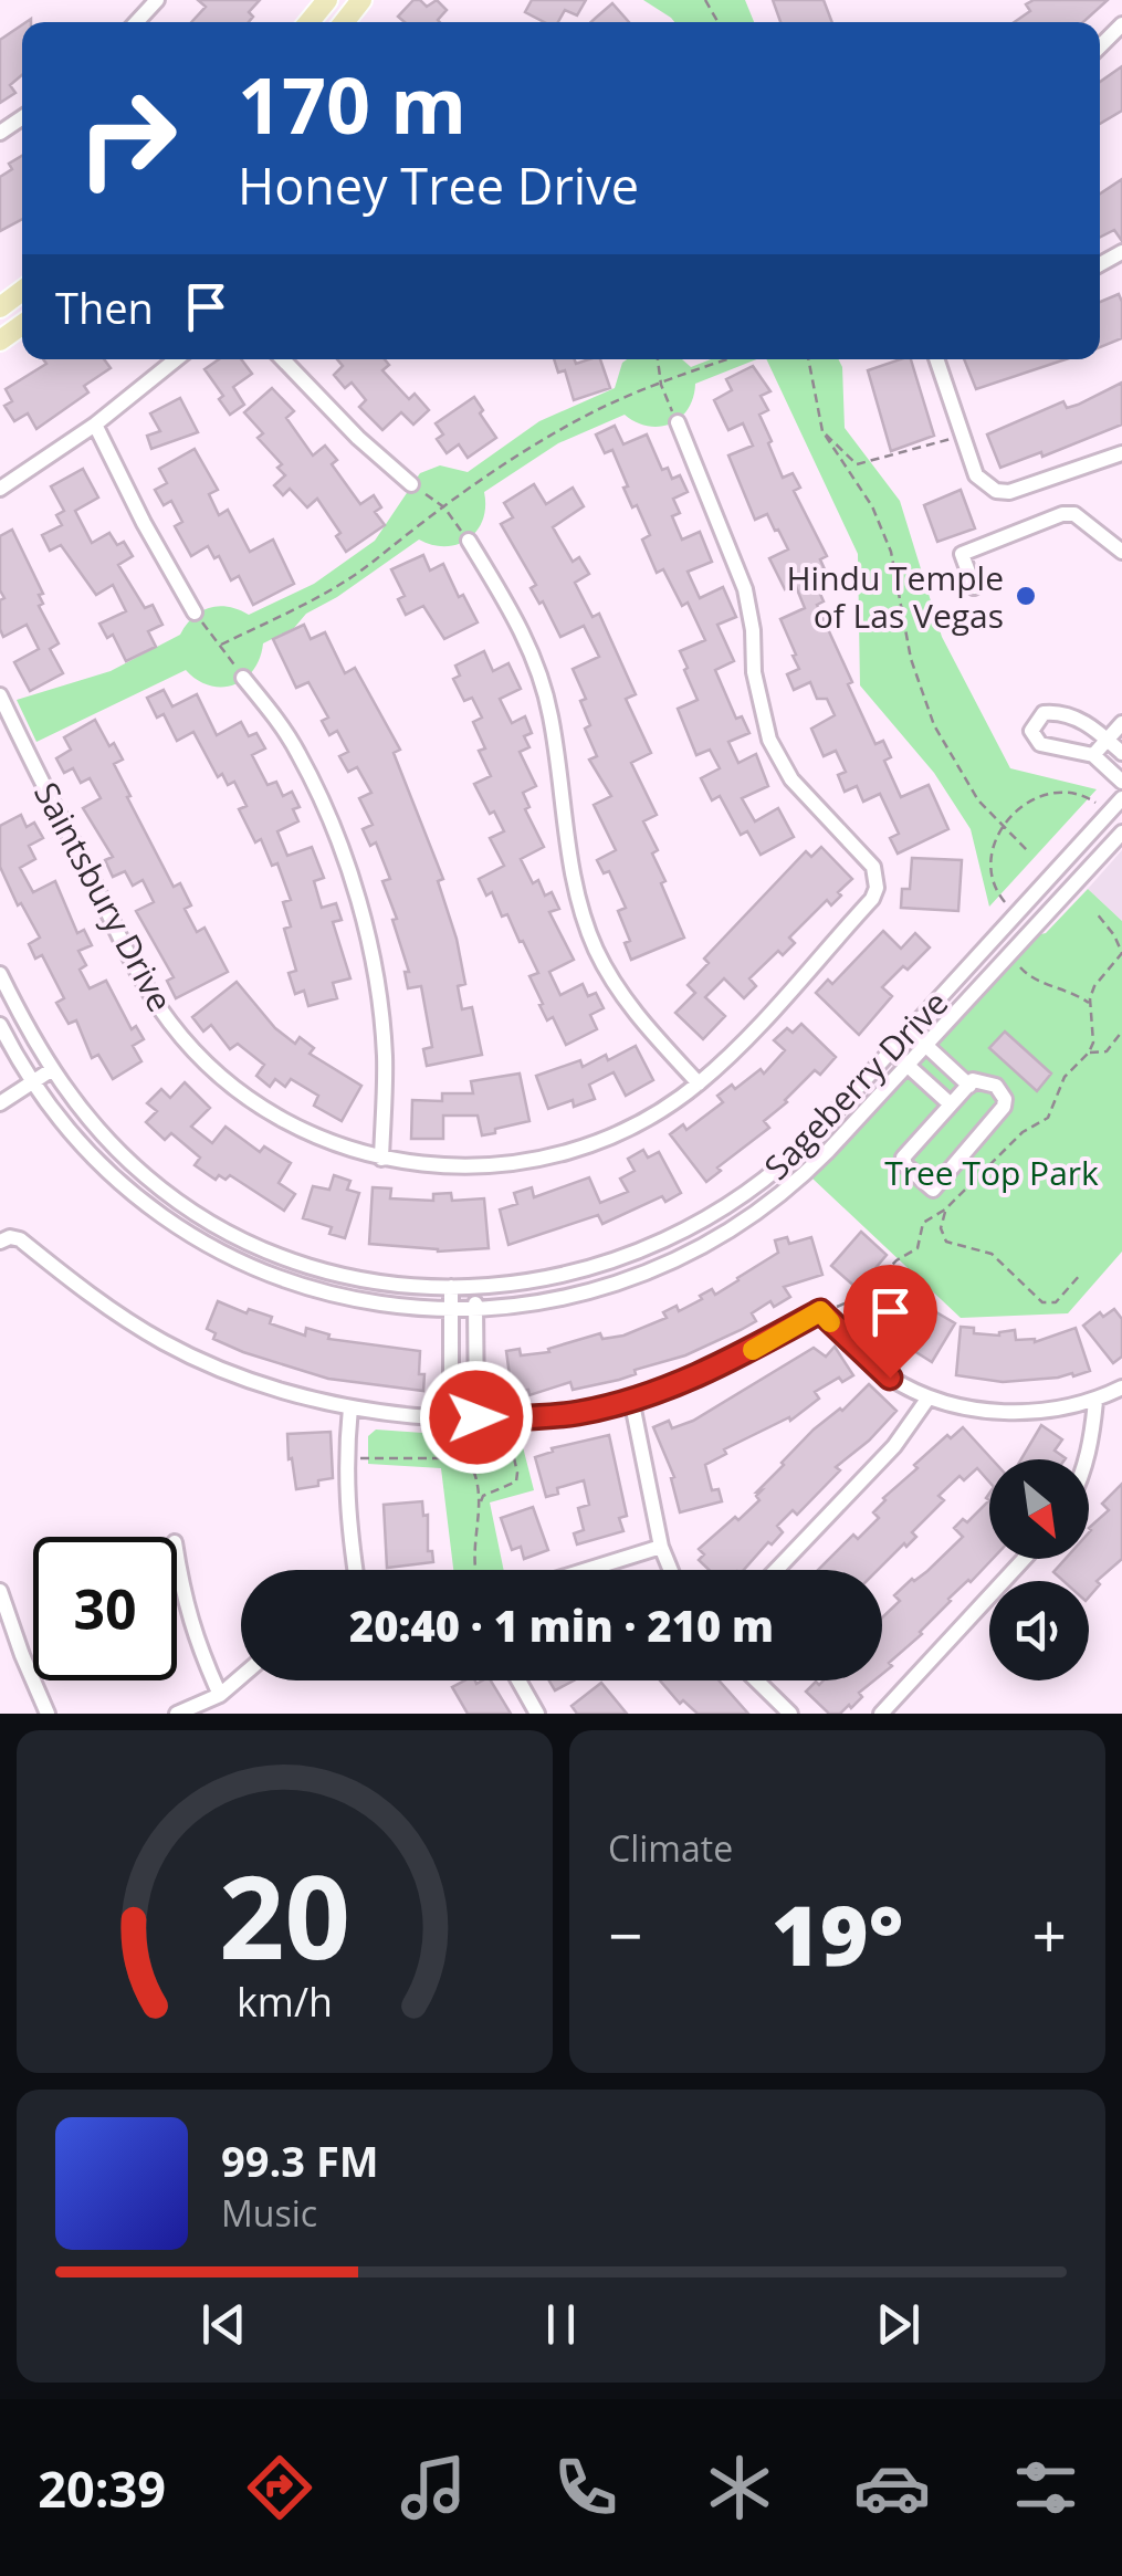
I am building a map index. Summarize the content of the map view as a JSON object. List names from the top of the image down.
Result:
{
  "streets": {
    "street": ["Saintsbury Drive", "Sageberry Drive"]
  },
  "parks": ["Tree Top Park"],
  "places": ["Hindu Temple of Las Vegas"],
  "north": "bottom right",
  "page": {
    "turn": ["170 m", "Honey Tree Drive"],
    "then": "Then",
    "limit": "30",
    "trip": "20:40 · 1 min · 210 m",
    "tile": "Climate",
    "heat": ["−", "19°", "+"],
    "song": ["99.3 FM", "Music"],
    "tabs": "20:39",
    "gauge": ["20", "km/h"]
  }
}
